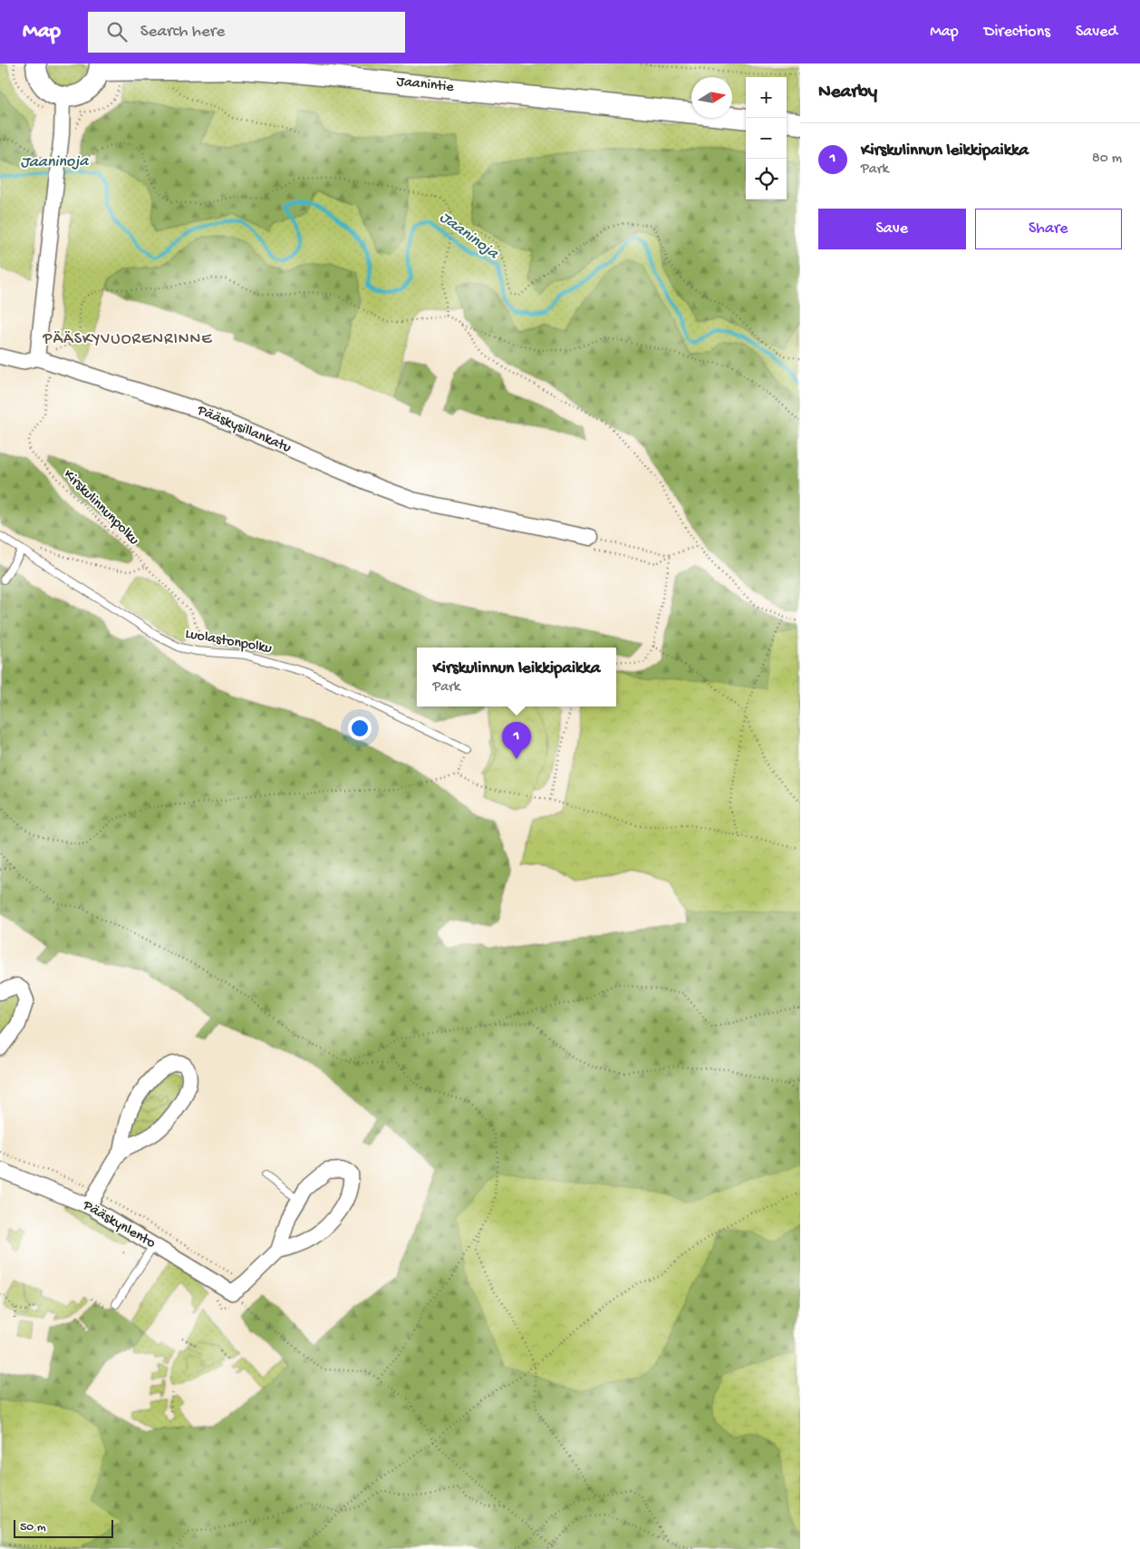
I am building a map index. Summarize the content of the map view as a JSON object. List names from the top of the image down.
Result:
{
  "streets": {
    "main road": ["Jaanintie"],
    "street": ["Pääskysillankatu", "Pääskynlento"],
    "lane": ["Luolastonpolku"],
    "path": ["Kirskulinnunpolku"]
  },
  "crossings": [
    ["Pääskysillankatu", "Kirskulinnunpolku"],
    ["Kirskulinnunpolku", "Luolastonpolku"]
  ],
  "districts": ["PÄÄSKYVUORENRINNE"],
  "water": ["Jaaninoja"],
  "scale_bar": "50 m",
  "north": "right",
  "page": {
    "header": "Map",
    "search": "Search here",
    "nav": ["Map", "Directions", "Saved"],
    "heading": "Nearby",
    "map_buttons": ["+", "−"],
    "list": [
      {
        "mark": "1",
        "name": "Kirskulinnun leikkipaikka",
        "note": "Park",
        "value": "80 m"
      }
    ],
    "buttons": ["Save", "Share"],
    "popup": ["Kirskulinnun leikkipaikka", "Park"],
    "pins": "1",
    "scale": "50 m"
  }
}
